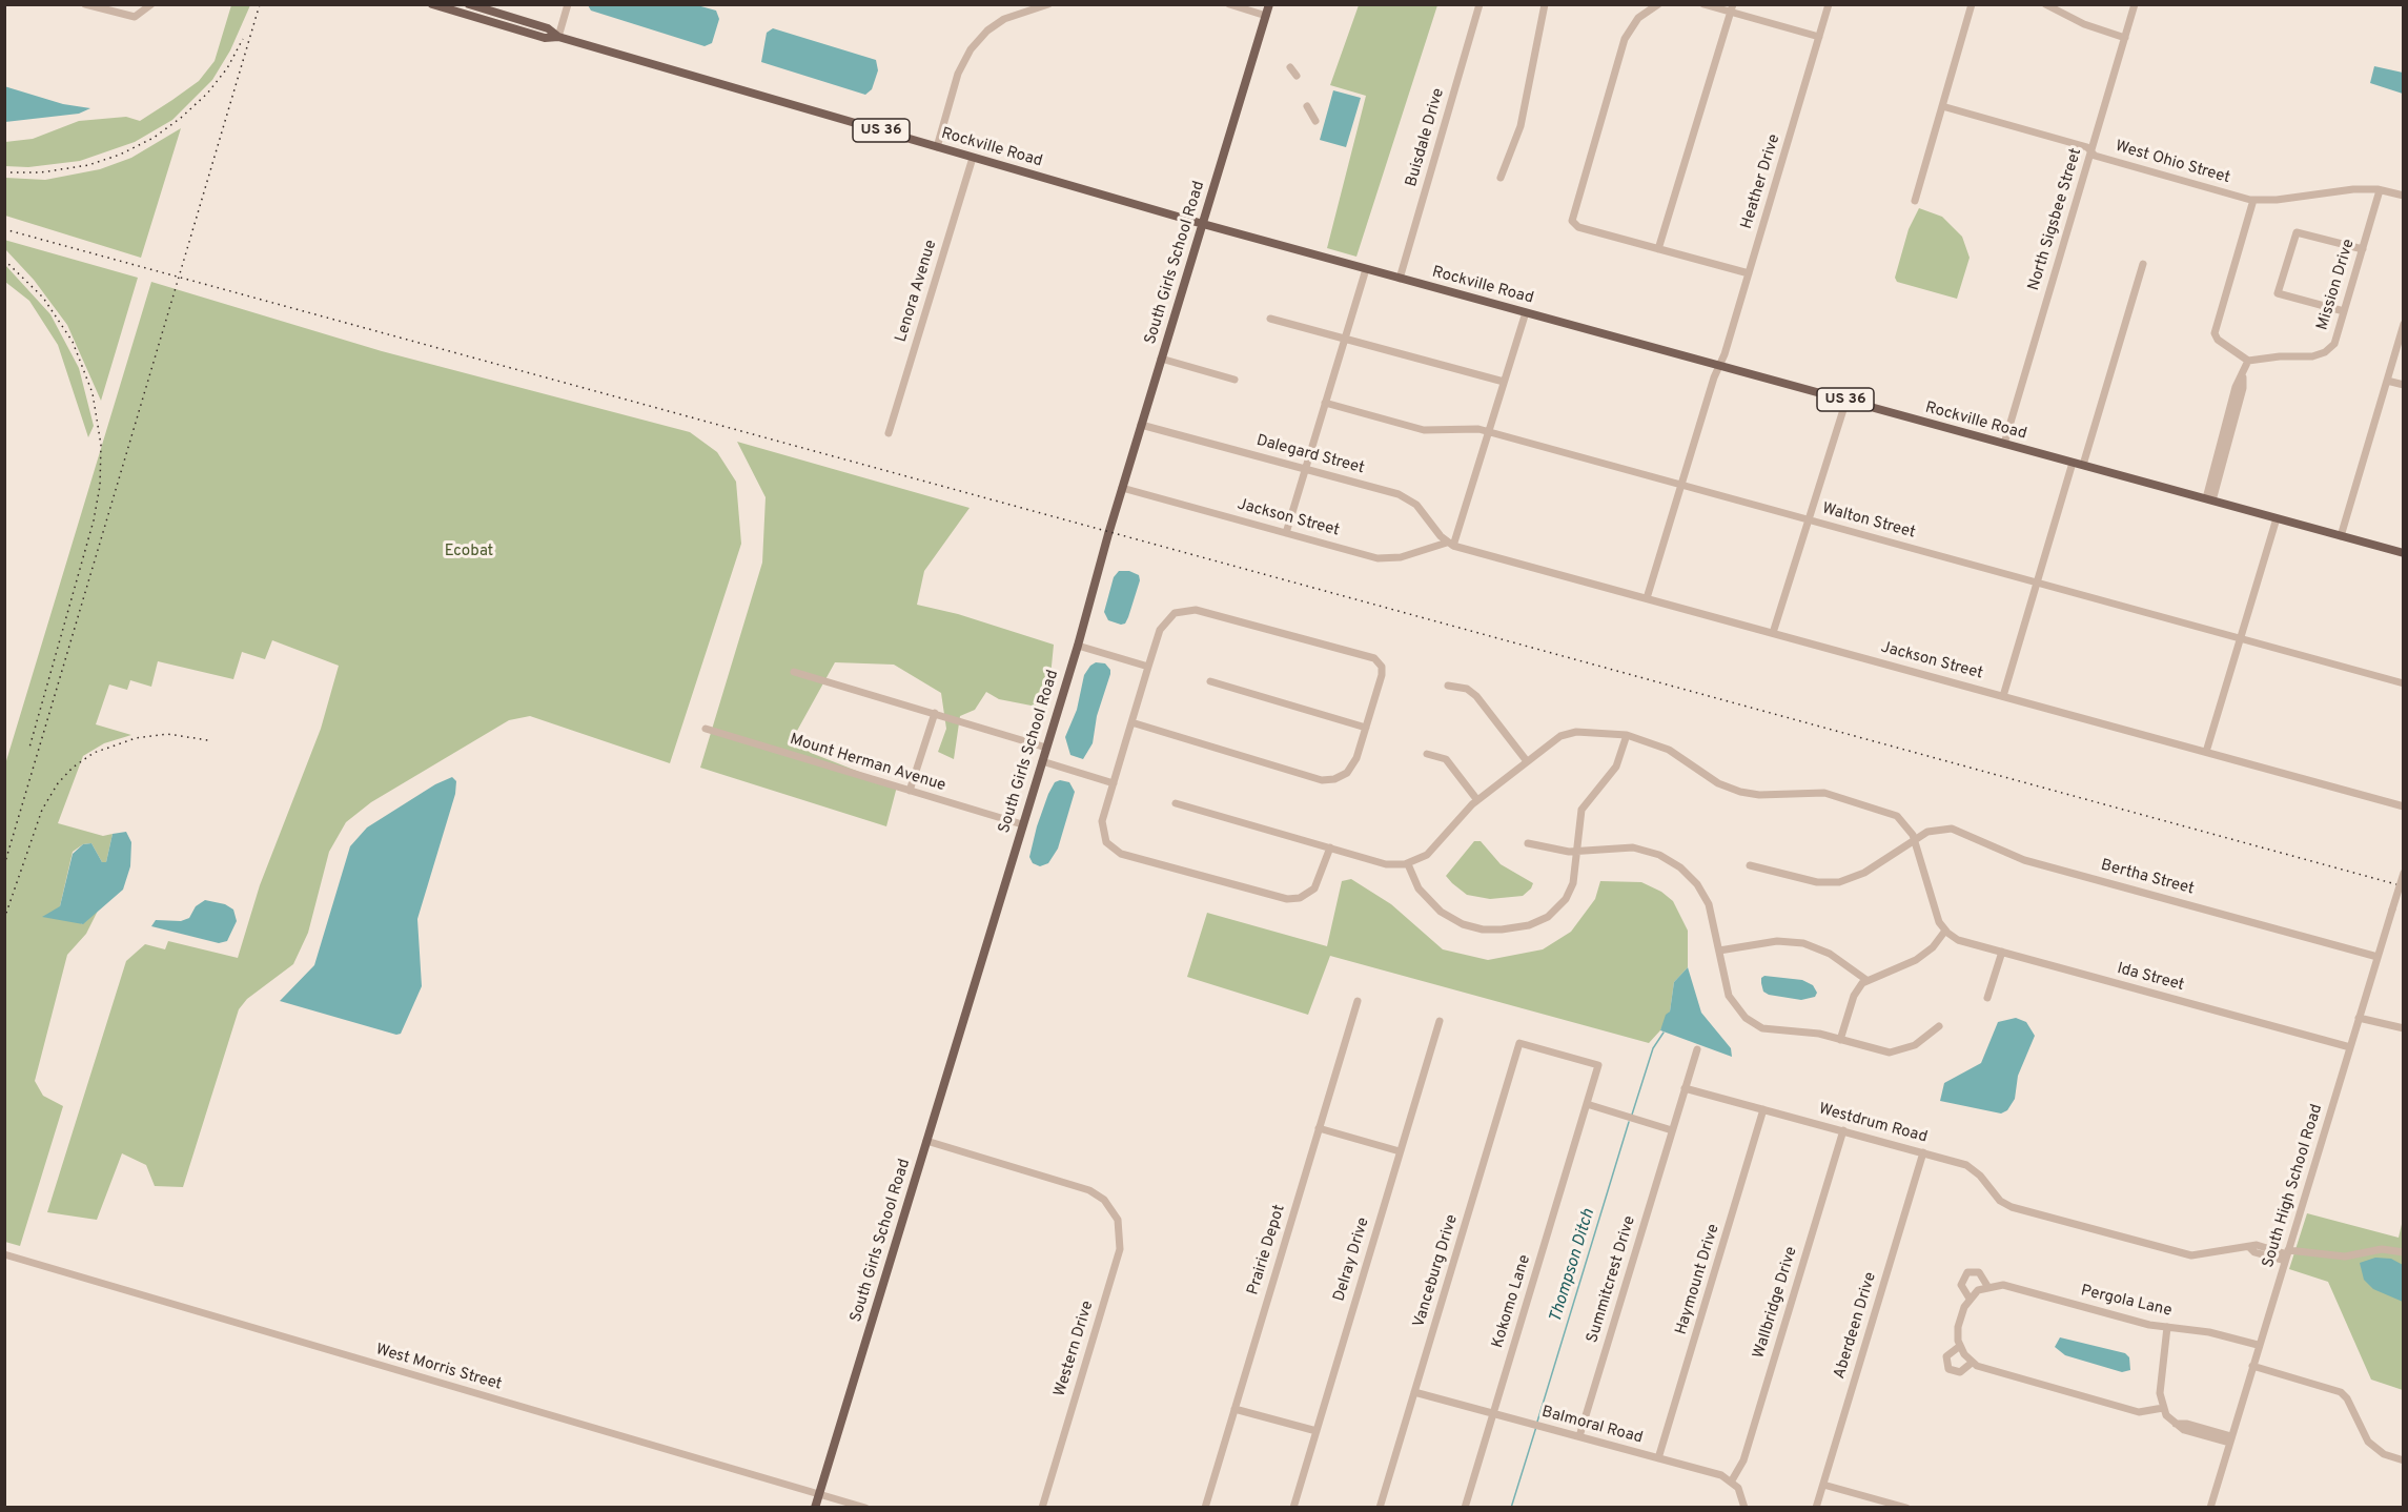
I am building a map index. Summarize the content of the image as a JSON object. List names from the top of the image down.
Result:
{
  "streets": {
    "main road": ["US 36", "Rockville Road", "South Girls School Road"],
    "street": [
      "Buisdale Drive",
      "West Ohio Street",
      "Heather Drive",
      "North Sigsbee Street",
      "Mission Drive",
      "Lenora Avenue",
      "Dalegard Street",
      "Jackson Street",
      "Walton Street",
      "Mount Herman Avenue",
      "Bertha Street",
      "Ida Street",
      "Westdrum Road",
      "South High School Road",
      "Prairie Depot",
      "Delray Drive",
      "Vanceburg Drive",
      "Summitcrest Drive",
      "Haymount Drive",
      "Kokomo Lane",
      "Pergola Lane",
      "Wallbridge Drive",
      "Aberdeen Drive",
      "Western Drive",
      "West Morris Street",
      "Balmoral Road"
    ]
  },
  "crossings": [
    ["Buisdale Drive", "Rockville Road"],
    ["Rockville Road", "Heather Drive"],
    ["Rockville Road", "North Sigsbee Street"],
    ["Rockville Road", "South Girls School Road"],
    ["Rockville Road", "Lenora Avenue"],
    ["West Ohio Street", "North Sigsbee Street"],
    ["West Ohio Street", "Mission Drive"],
    ["Heather Drive", "Jackson Street"],
    ["Heather Drive", "Walton Street"],
    ["South Girls School Road", "Dalegard Street"],
    ["South Girls School Road", "Jackson Street"],
    ["South Girls School Road", "Mount Herman Avenue"],
    ["South Girls School Road", "Western Drive"],
    ["South Girls School Road", "West Morris Street"],
    ["Dalegard Street", "Jackson Street"],
    ["Bertha Street", "South High School Road"],
    ["Ida Street", "South High School Road"],
    ["Westdrum Road", "South High School Road"],
    ["Westdrum Road", "Haymount Drive"],
    ["Westdrum Road", "Wallbridge Drive"],
    ["Westdrum Road", "Aberdeen Drive"],
    ["South High School Road", "Pergola Lane"],
    ["Vanceburg Drive", "Kokomo Lane"],
    ["Vanceburg Drive", "Balmoral Road"],
    ["Summitcrest Drive", "Balmoral Road"],
    ["Haymount Drive", "Balmoral Road"],
    ["Kokomo Lane", "Balmoral Road"],
    ["Wallbridge Drive", "Balmoral Road"]
  ],
  "water": ["Thompson Ditch"],
  "parks": ["Ecobat"]
}
